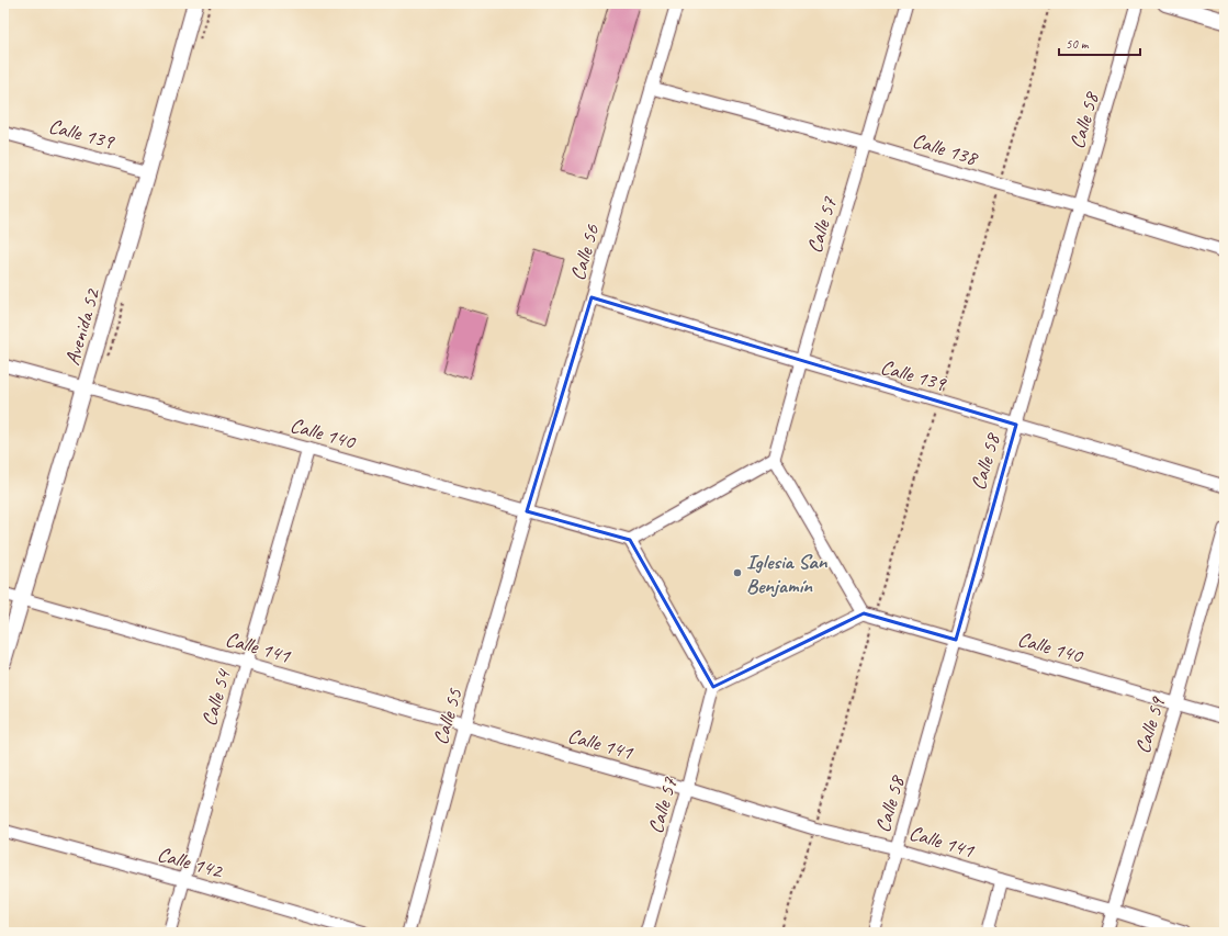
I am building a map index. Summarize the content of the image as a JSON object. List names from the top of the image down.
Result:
{
  "streets": {
    "main road": ["Avenida 52"],
    "street": [
      "Calle 58",
      "Calle 139",
      "Calle 138",
      "Calle 57",
      "Calle 56",
      "Calle 140",
      "Calle 141",
      "Calle 54",
      "Calle 55",
      "Calle 59",
      "Calle 142"
    ]
  },
  "crossings": [
    ["Calle 58", "Calle 139"],
    ["Calle 58", "Calle 138"],
    ["Calle 58", "Calle 140"],
    ["Calle 58", "Calle 141"],
    ["Calle 139", "Calle 57"],
    ["Calle 139", "Calle 56"],
    ["Calle 139", "Avenida 52"],
    ["Calle 138", "Calle 57"],
    ["Calle 138", "Calle 56"],
    ["Calle 57", "Calle 141"],
    ["Calle 56", "Calle 140"],
    ["Calle 56", "Calle 55"],
    ["Avenida 52", "Calle 140"],
    ["Avenida 52", "Calle 141"],
    ["Calle 140", "Calle 54"],
    ["Calle 140", "Calle 55"],
    ["Calle 140", "Calle 59"],
    ["Calle 141", "Calle 54"],
    ["Calle 141", "Calle 55"],
    ["Calle 141", "Calle 59"],
    ["Calle 54", "Calle 142"]
  ],
  "places": ["Iglesia San Benjamín"],
  "scale_bar": "50 m"
}
